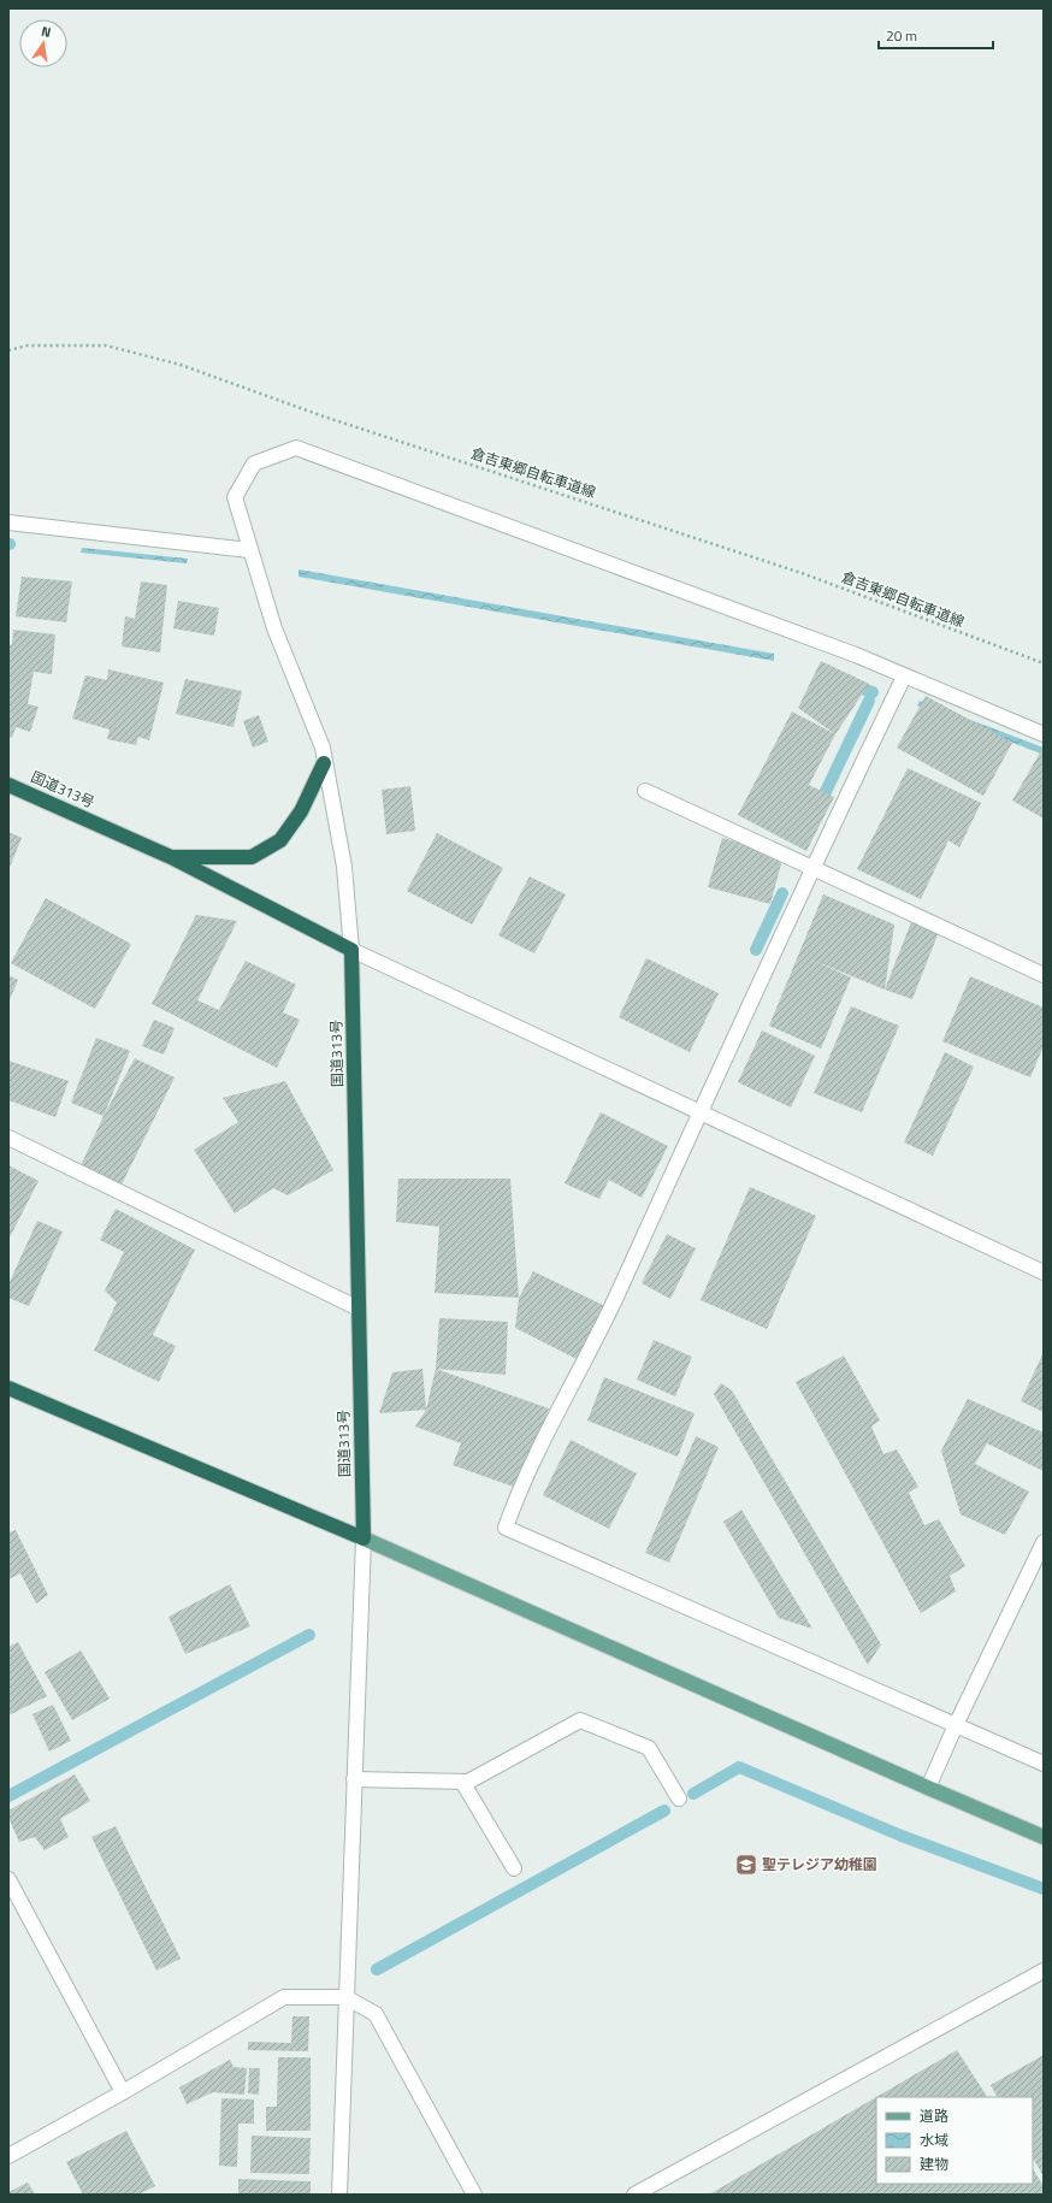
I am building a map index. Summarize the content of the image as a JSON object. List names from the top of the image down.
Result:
{
  "streets": {
    "highway": ["国道313号"],
    "path": ["倉吉東郷自転車道線"]
  },
  "places": {
    "school or university": ["聖テレジア幼稚園"]
  },
  "legend": ["道路", "水域", "建物"],
  "scale_bar": "20 m",
  "north": "top"
}
